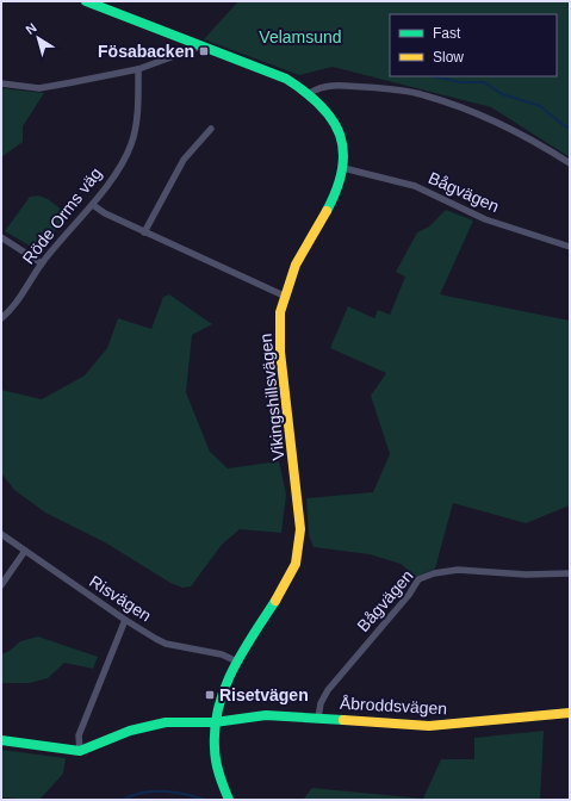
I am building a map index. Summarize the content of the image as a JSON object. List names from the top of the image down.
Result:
{
  "streets": {
    "street": [
      "Bågvägen",
      "Röde Orms väg",
      "Vikingshillsvägen",
      "Risvägen",
      "Åbroddsvägen"
    ]
  },
  "crossings": [
    ["Bågvägen", "Vikingshillsvägen"],
    ["Bågvägen", "Åbroddsvägen"],
    ["Vikingshillsvägen", "Risvägen"],
    ["Vikingshillsvägen", "Åbroddsvägen"]
  ],
  "parks": ["Velamsund"],
  "places": {
    "transit": ["Fösabacken", "Risetvägen"]
  },
  "legend": ["Fast", "Slow"],
  "north": "top left"
}
